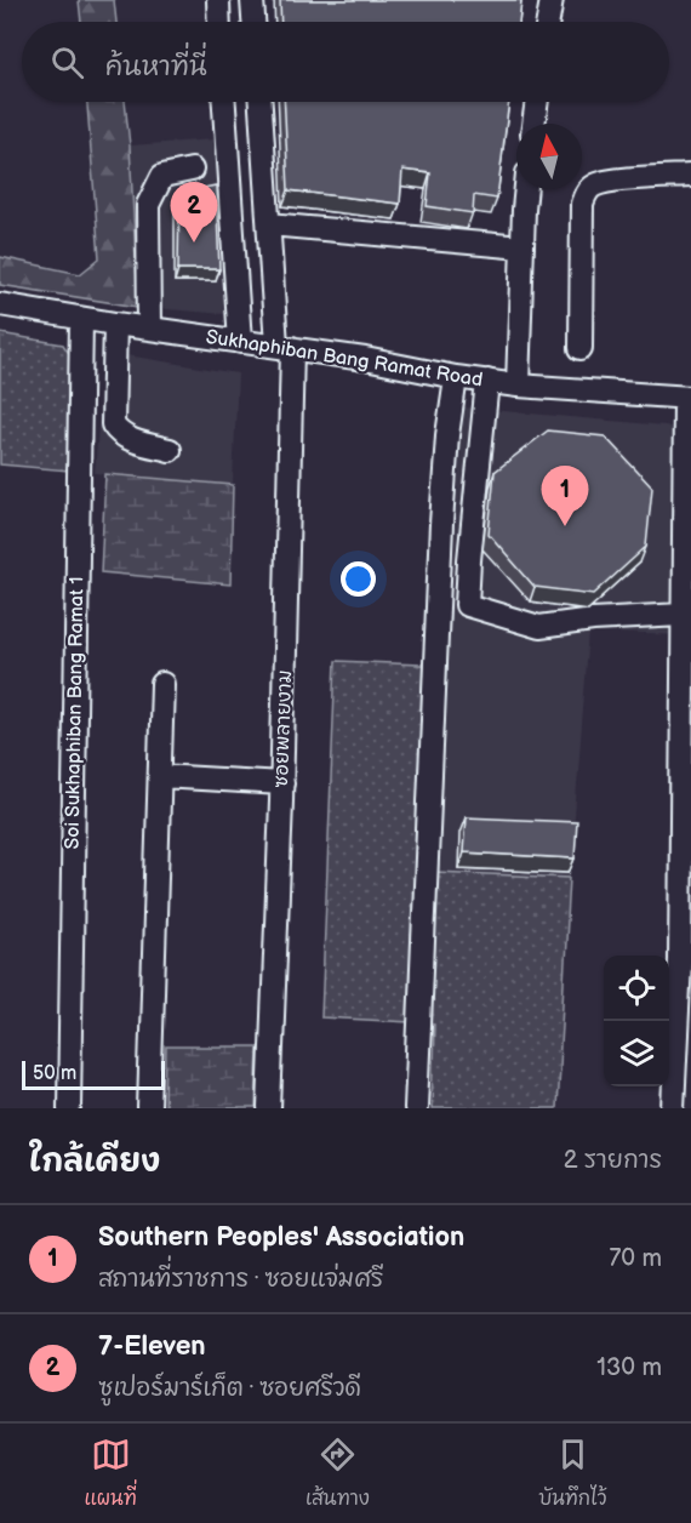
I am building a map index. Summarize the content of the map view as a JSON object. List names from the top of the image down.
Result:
{
  "streets": {
    "street": ["Sukhaphiban Bang Ramat Road", "Soi Sukhaphiban Bang Ramat 1", "ซอยพลายงาม"]
  },
  "crossings": [
    ["Sukhaphiban Bang Ramat Road", "Soi Sukhaphiban Bang Ramat 1"],
    ["Sukhaphiban Bang Ramat Road", "ซอยพลายงาม"]
  ],
  "scale_bar": "50 m",
  "north": "top",
  "page": {
    "search": "ค้นหาที่นี่",
    "pins": ["2", "1"],
    "scale": "50 m",
    "heading": ["ใกล้เคียง", "2 รายการ"],
    "list": [
      {
        "mark": "1",
        "name": "Southern Peoples' Association",
        "note": "สถานที่ราชการ · ซอยแจ่มศรี",
        "value": "70 m"
      },
      {
        "mark": "2",
        "name": "7-Eleven",
        "note": "ซูเปอร์มาร์เก็ต · ซอยศรีวดี",
        "value": "130 m"
      }
    ],
    "nav": ["แผนที่", "เส้นทาง", "บันทึกไว้"]
  }
}
